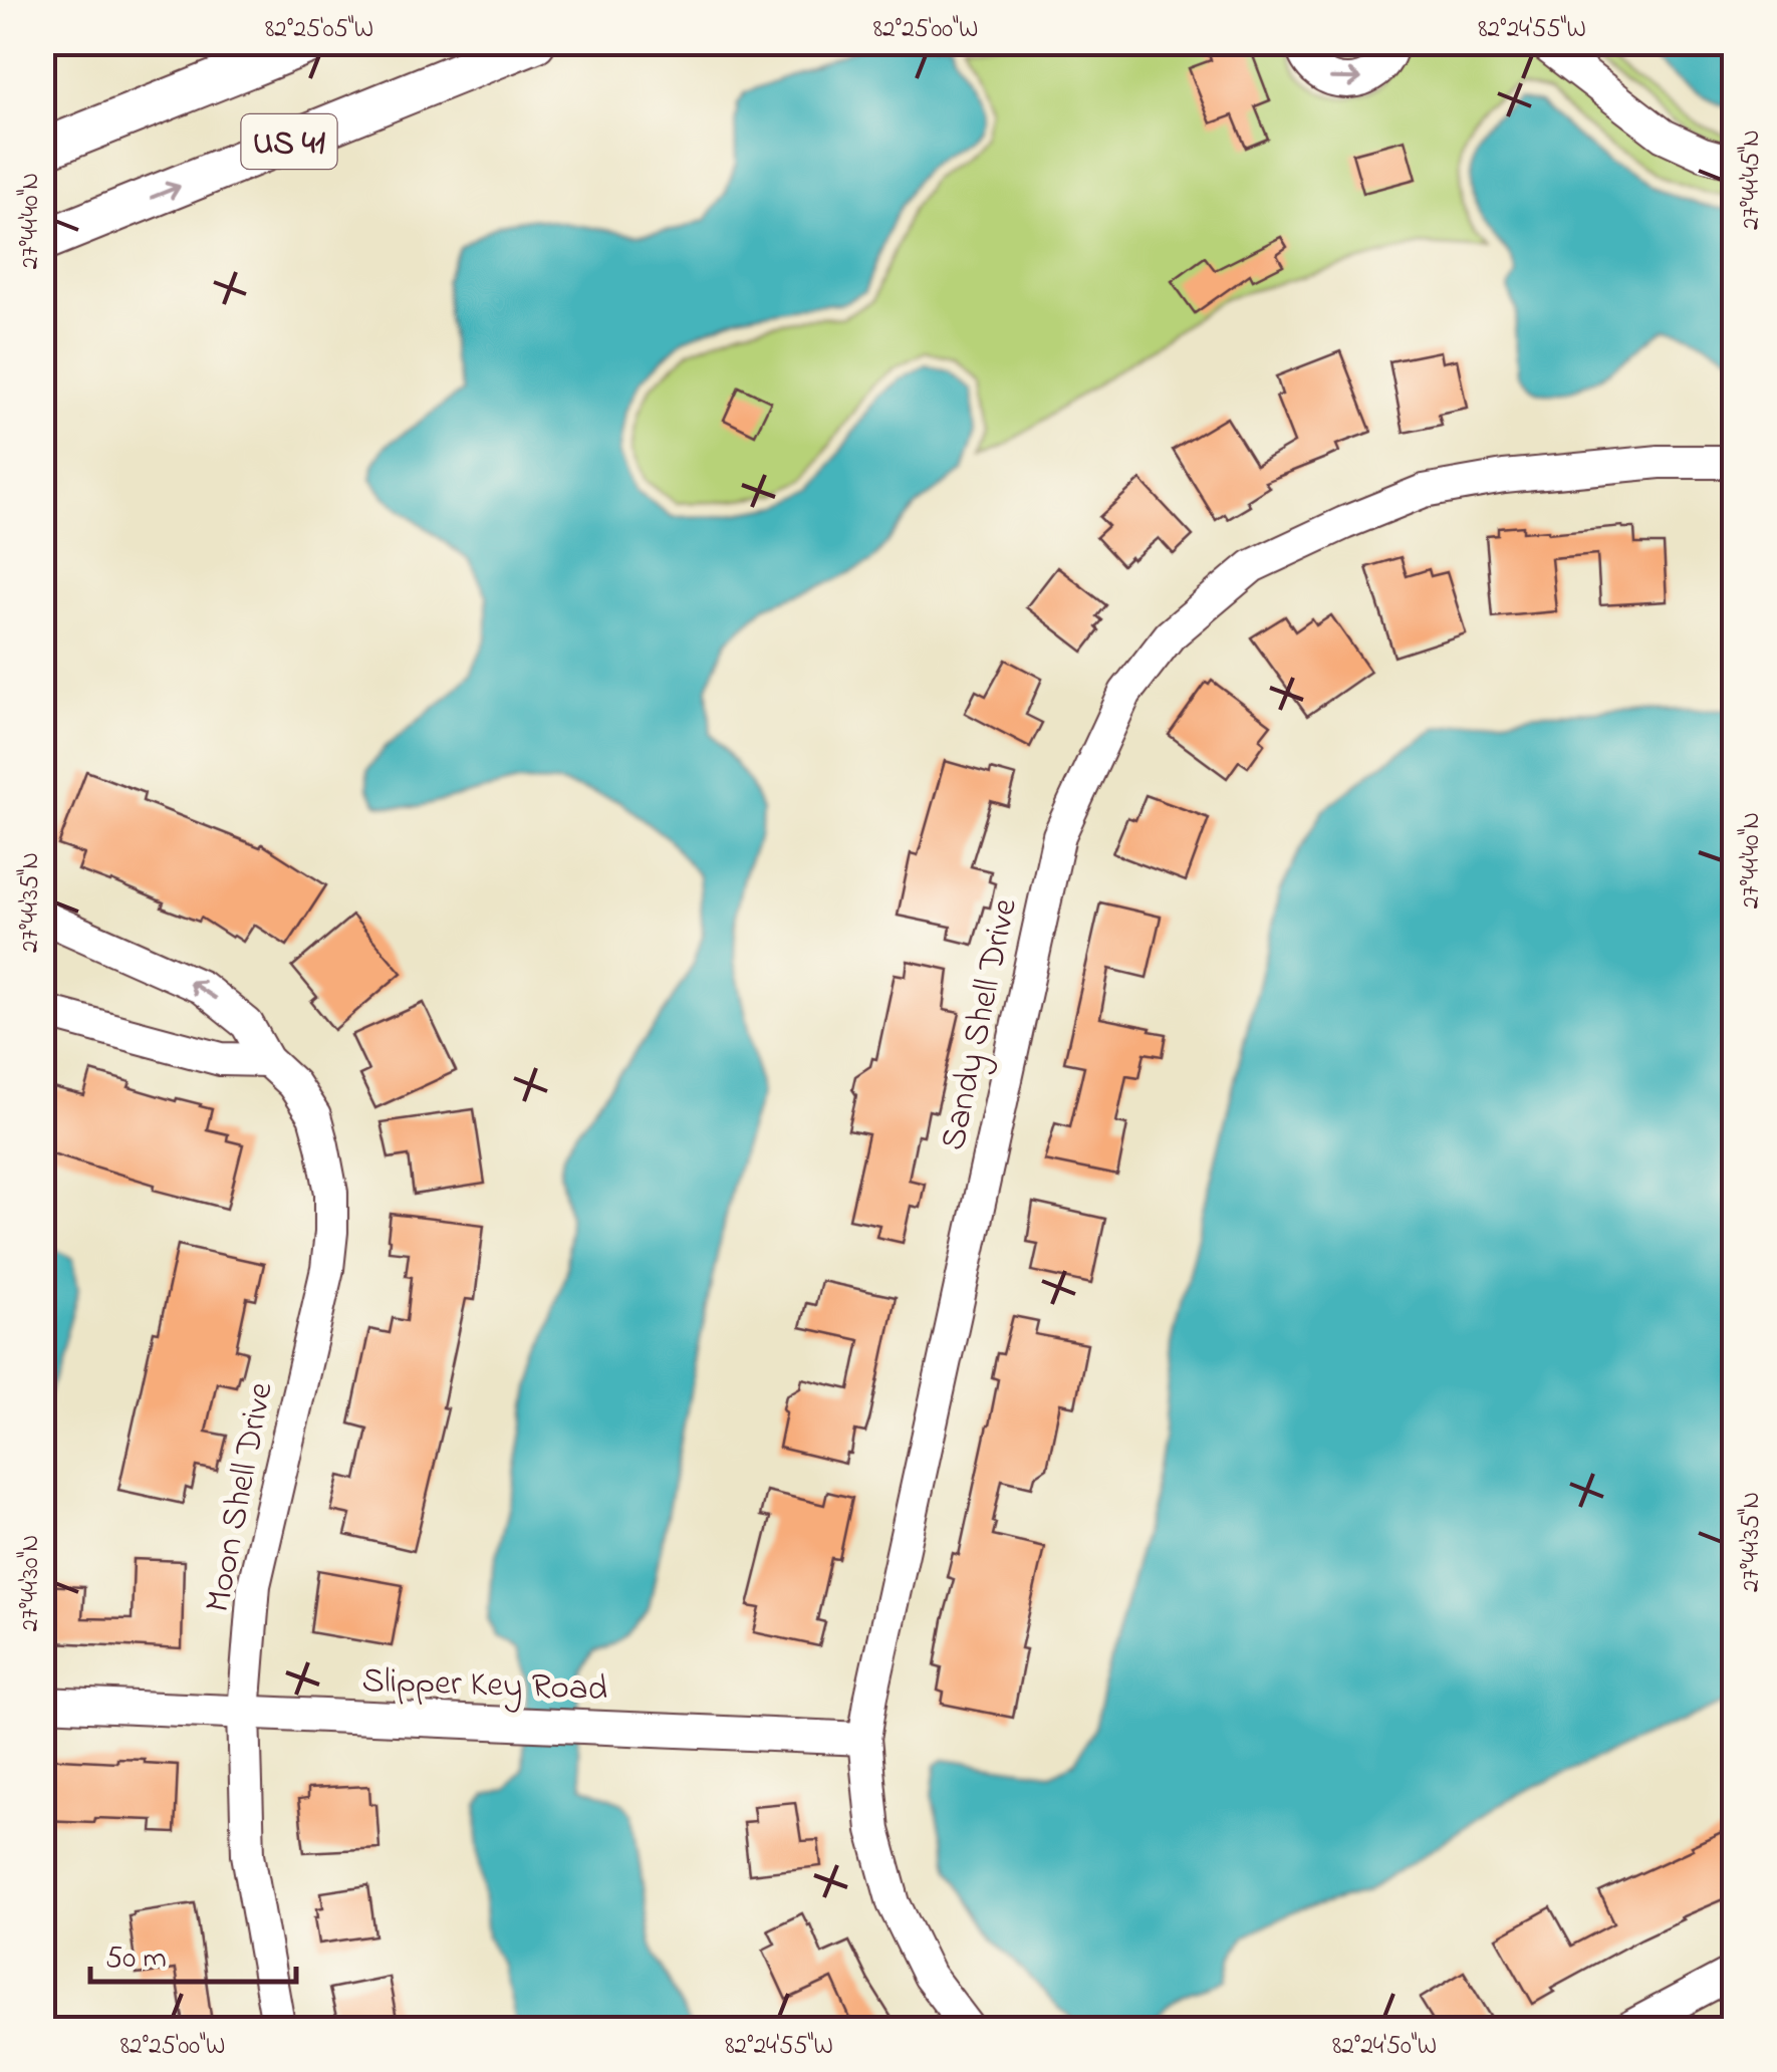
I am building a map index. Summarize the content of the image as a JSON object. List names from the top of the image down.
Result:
{
  "streets": {
    "main road": ["US 41"],
    "street": ["Sandy Shell Drive", "Moon Shell Drive", "Slipper Key Road"]
  },
  "crossings": [
    ["Sandy Shell Drive", "Slipper Key Road"],
    ["Moon Shell Drive", "Slipper Key Road"]
  ],
  "scale_bar": "50 m",
  "coordinates": [
    "82°25'05\"W",
    "82°25'00\"W",
    "82°24'55\"W",
    "27°44'45\"N",
    "27°44'40\"N",
    "27°44'35\"N",
    "27°44'30\"N",
    "82°24'50\"W"
  ]
}
